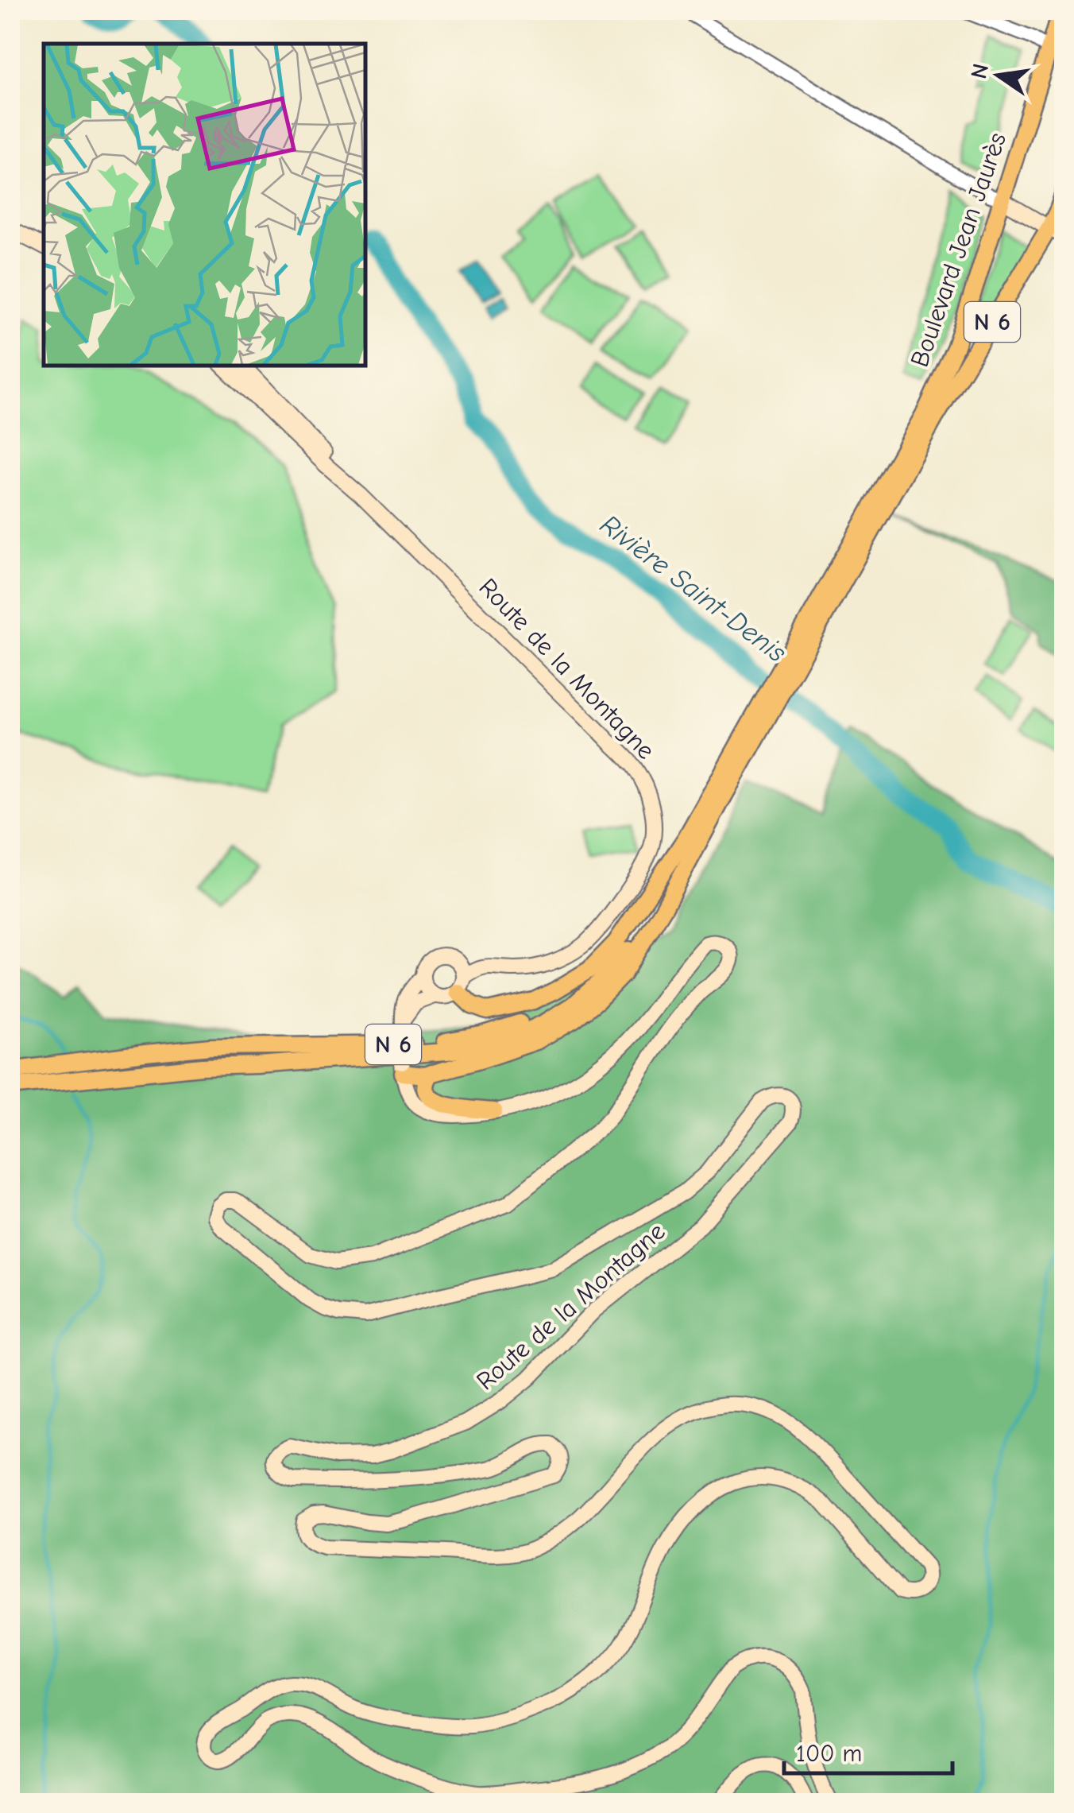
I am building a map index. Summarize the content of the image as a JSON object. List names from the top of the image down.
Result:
{
  "streets": {
    "main road": ["Boulevard Jean Jaurès", "N 6", "Route de la Montagne"]
  },
  "crossings": [
    ["Boulevard Jean Jaurès", "N 6"]
  ],
  "water": ["Rivière Saint-Denis"],
  "scale_bar": "100 m",
  "north": "left"
}
